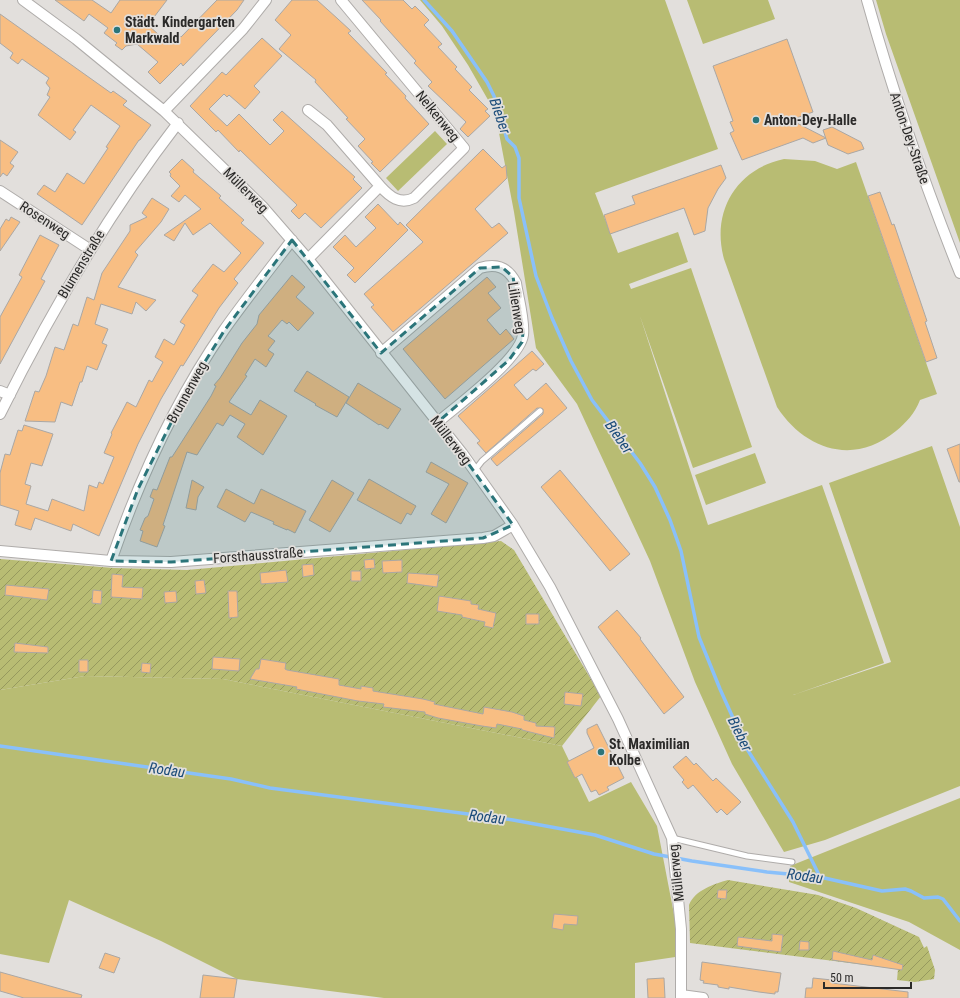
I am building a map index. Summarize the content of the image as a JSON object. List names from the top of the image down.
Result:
{
  "streets": {
    "street": [
      "Nelkenweg",
      "Anton-Dey-Straße",
      "Müllerweg",
      "Rosenweg",
      "Blumenstraße",
      "Lilienweg",
      "Brunnenweg",
      "Forsthausstraße"
    ]
  },
  "crossings": [
    ["Müllerweg", "Blumenstraße"],
    ["Müllerweg", "Lilienweg"],
    ["Müllerweg", "Brunnenweg"],
    ["Müllerweg", "Forsthausstraße"],
    ["Rosenweg", "Blumenstraße"],
    ["Brunnenweg", "Forsthausstraße"]
  ],
  "water": ["Bieber", "Rodau"],
  "places": ["Städt. Kindergarten Markwald", "Anton-Dey-Halle", "St. Maximilian Kolbe"],
  "scale_bar": "50 m"
}
